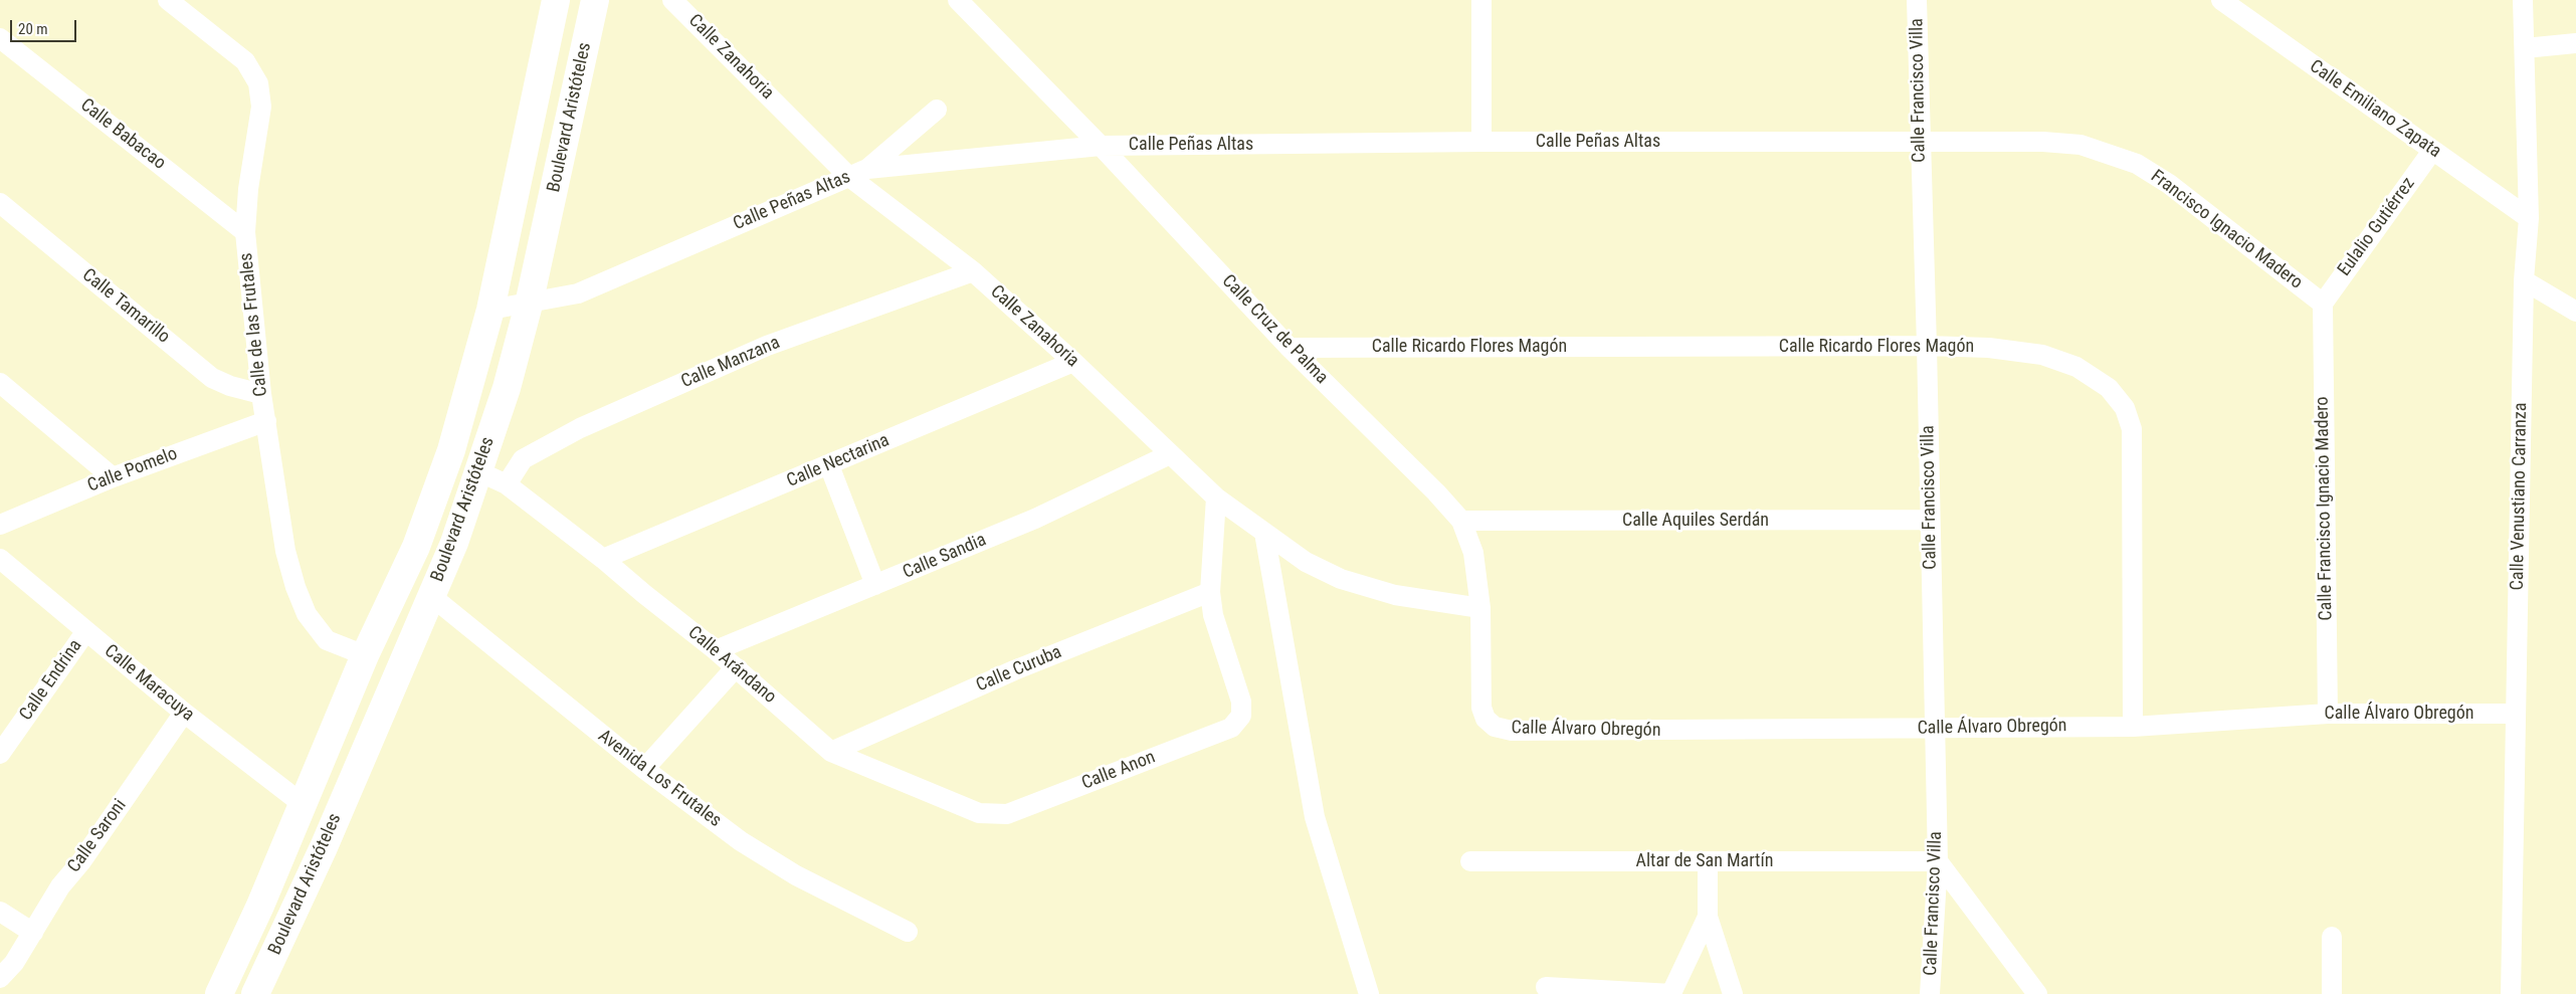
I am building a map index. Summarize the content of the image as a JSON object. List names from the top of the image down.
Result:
{
  "streets": {
    "street": [
      "Calle Zanahoria",
      "Calle Francisco Villa",
      "Calle Emiliano Zapata",
      "Boulevard Aristóteles",
      "Calle Babacao",
      "Calle Peñas Altas",
      "Eulalio Gutiérrez",
      "Francisco Ignacio Madero",
      "Calle Tamarillo",
      "Calle de las Frutales",
      "Calle Cruz de Palma",
      "Calle Ricardo Flores Magón",
      "Calle Manzana",
      "Calle Nectarina",
      "Calle Pomelo",
      "Calle Venustiano Carranza",
      "Calle Francisco Ignacio Madero",
      "Calle Aquiles Serdán",
      "Calle Sandia",
      "Calle Arándano",
      "Calle Curuba",
      "Calle Endrina",
      "Calle Maracuya",
      "Calle Álvaro Obregón",
      "Calle Anon",
      "Avenida Los Frutales",
      "Calle Saroni",
      "Altar de San Martín"
    ]
  },
  "crossings": [
    ["Calle Zanahoria", "Calle Peñas Altas"],
    ["Calle Zanahoria", "Calle Cruz de Palma"],
    ["Calle Zanahoria", "Calle Manzana"],
    ["Calle Zanahoria", "Calle Nectarina"],
    ["Calle Zanahoria", "Calle Sandia"],
    ["Calle Francisco Villa", "Calle Peñas Altas"],
    ["Calle Francisco Villa", "Francisco Ignacio Madero"],
    ["Calle Francisco Villa", "Calle Ricardo Flores Magón"],
    ["Calle Francisco Villa", "Calle Aquiles Serdán"],
    ["Calle Francisco Villa", "Calle Álvaro Obregón"],
    ["Calle Francisco Villa", "Altar de San Martín"],
    ["Calle Emiliano Zapata", "Eulalio Gutiérrez"],
    ["Calle Emiliano Zapata", "Calle Venustiano Carranza"],
    ["Boulevard Aristóteles", "Calle Peñas Altas"],
    ["Boulevard Aristóteles", "Calle de las Frutales"],
    ["Boulevard Aristóteles", "Calle Arándano"],
    ["Boulevard Aristóteles", "Calle Maracuya"],
    ["Boulevard Aristóteles", "Avenida Los Frutales"],
    ["Calle Babacao", "Calle de las Frutales"],
    ["Calle Peñas Altas", "Francisco Ignacio Madero"],
    ["Calle Peñas Altas", "Calle Cruz de Palma"],
    ["Eulalio Gutiérrez", "Francisco Ignacio Madero"],
    ["Eulalio Gutiérrez", "Calle Francisco Ignacio Madero"],
    ["Francisco Ignacio Madero", "Calle Francisco Ignacio Madero"],
    ["Calle Tamarillo", "Calle de las Frutales"],
    ["Calle de las Frutales", "Calle Pomelo"],
    ["Calle Cruz de Palma", "Calle Ricardo Flores Magón"],
    ["Calle Cruz de Palma", "Calle Aquiles Serdán"],
    ["Calle Cruz de Palma", "Calle Álvaro Obregón"],
    ["Calle Ricardo Flores Magón", "Calle Álvaro Obregón"],
    ["Calle Manzana", "Calle Arándano"],
    ["Calle Nectarina", "Calle Arándano"],
    ["Calle Venustiano Carranza", "Calle Álvaro Obregón"],
    ["Calle Francisco Ignacio Madero", "Calle Álvaro Obregón"],
    ["Calle Sandia", "Calle Arándano"],
    ["Calle Arándano", "Calle Curuba"],
    ["Calle Arándano", "Calle Anon"],
    ["Calle Curuba", "Calle Anon"],
    ["Calle Endrina", "Calle Maracuya"],
    ["Calle Maracuya", "Calle Saroni"]
  ],
  "scale_bar": "20 m"
}
